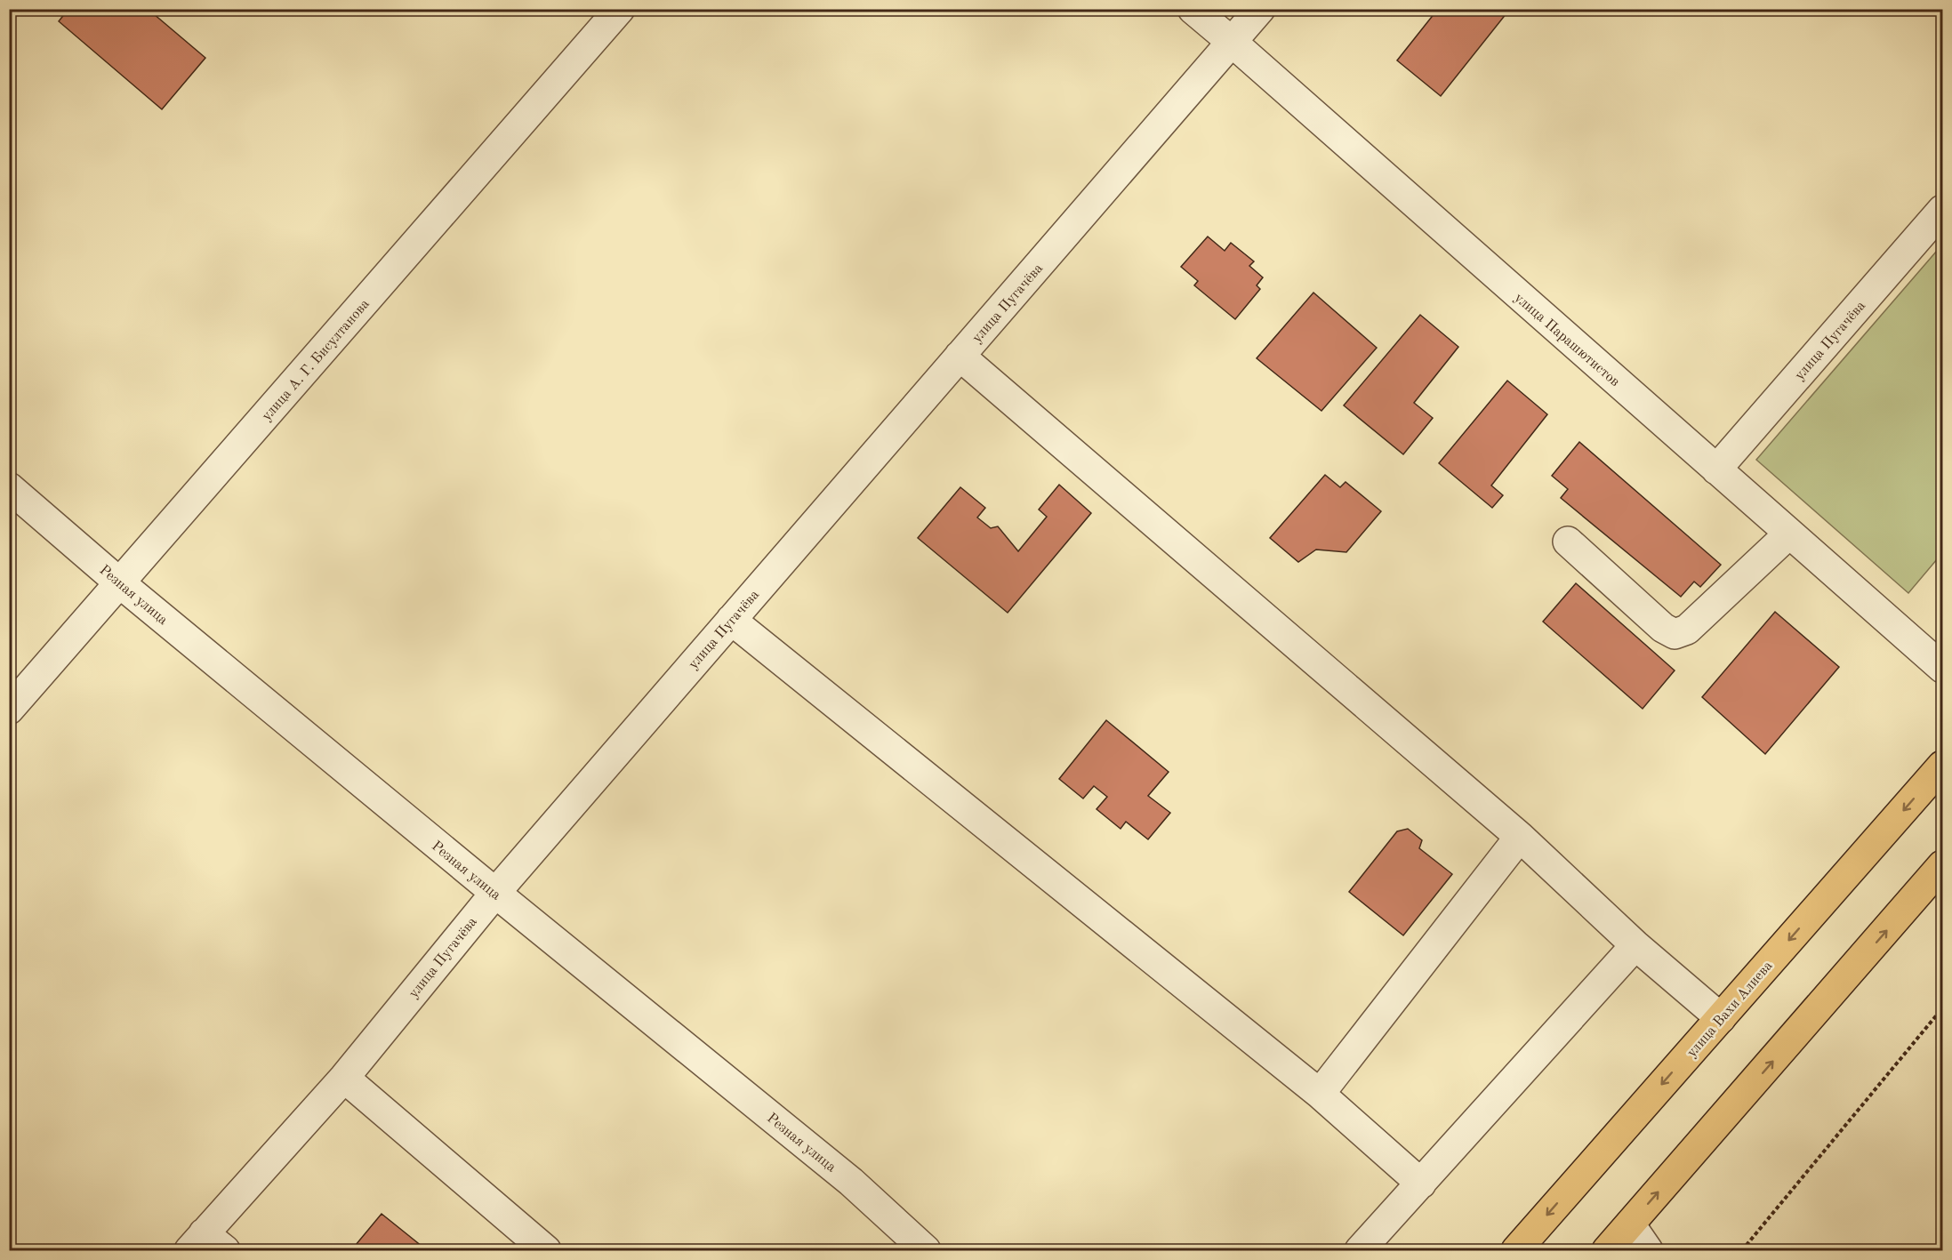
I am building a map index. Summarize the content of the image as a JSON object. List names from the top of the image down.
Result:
{
  "streets": {
    "main road": ["улица Вахи Алиева"],
    "street": [
      "улица Пугачёва",
      "улица Парашютистов",
      "улица А. Г. Бисултанова",
      "Резная улица"
    ]
  },
  "crossings": [
    ["улица Пугачёва", "улица Парашютистов"],
    ["улица Пугачёва", "Резная улица"],
    ["улица А. Г. Бисултанова", "Резная улица"]
  ]
}
